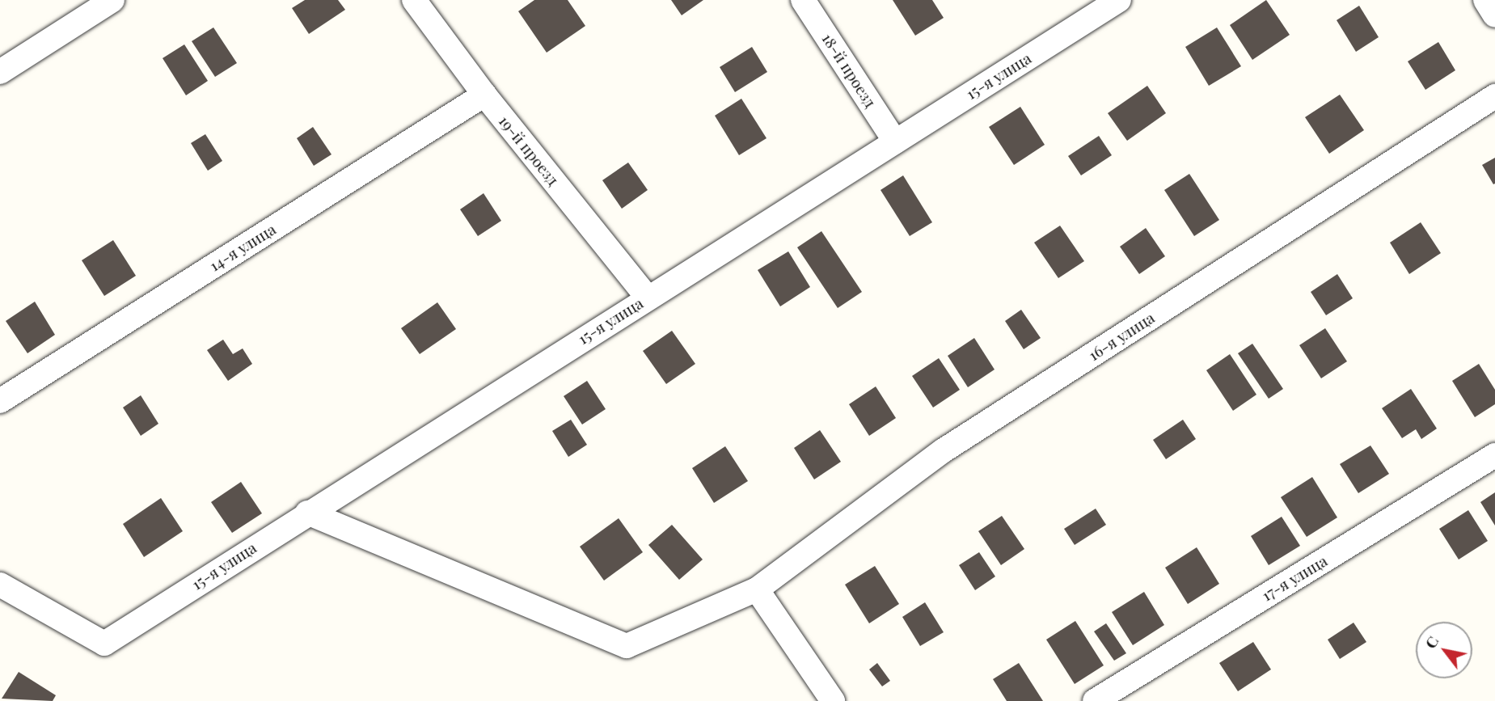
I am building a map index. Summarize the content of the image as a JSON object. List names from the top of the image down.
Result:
{
  "streets": {
    "street": [
      "18-й проезд",
      "15-я улица",
      "19-й проезд",
      "14-я улица",
      "16-я улица",
      "17-я улица"
    ]
  },
  "crossings": [
    ["18-й проезд", "15-я улица"],
    ["15-я улица", "19-й проезд"],
    ["15-я улица", "16-я улица"],
    ["19-й проезд", "14-я улица"]
  ],
  "north": "top left"
}
